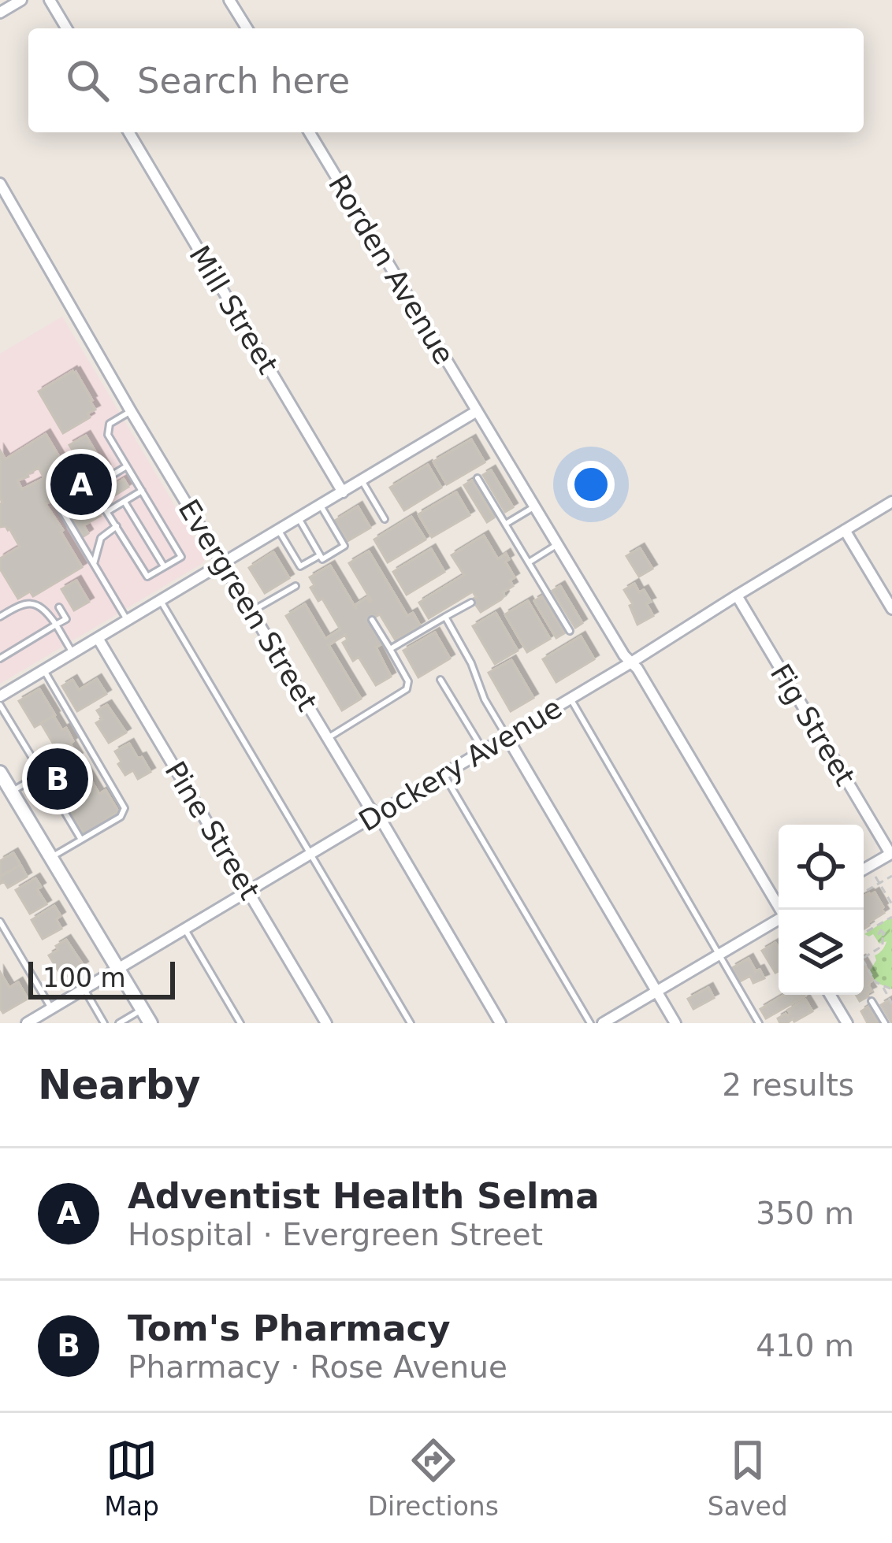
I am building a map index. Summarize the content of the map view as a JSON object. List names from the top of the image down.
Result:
{
  "streets": {
    "street": [
      "Rorden Avenue",
      "Mill Street",
      "Evergreen Street",
      "Fig Street",
      "Dockery Avenue",
      "Pine Street"
    ]
  },
  "crossings": [
    ["Rorden Avenue", "Dockery Avenue"],
    ["Evergreen Street", "Dockery Avenue"],
    ["Fig Street", "Dockery Avenue"],
    ["Dockery Avenue", "Pine Street"]
  ],
  "scale_bar": "100 m",
  "page": {
    "search": "Search here",
    "pins": ["A", "B"],
    "scale": "100 m",
    "heading": ["Nearby", "2 results"],
    "list": [
      {
        "mark": "A",
        "name": "Adventist Health Selma",
        "note": "Hospital · Evergreen Street",
        "value": "350 m"
      },
      {
        "mark": "B",
        "name": "Tom's Pharmacy",
        "note": "Pharmacy · Rose Avenue",
        "value": "410 m"
      }
    ],
    "nav": ["Map", "Directions", "Saved"]
  }
}
